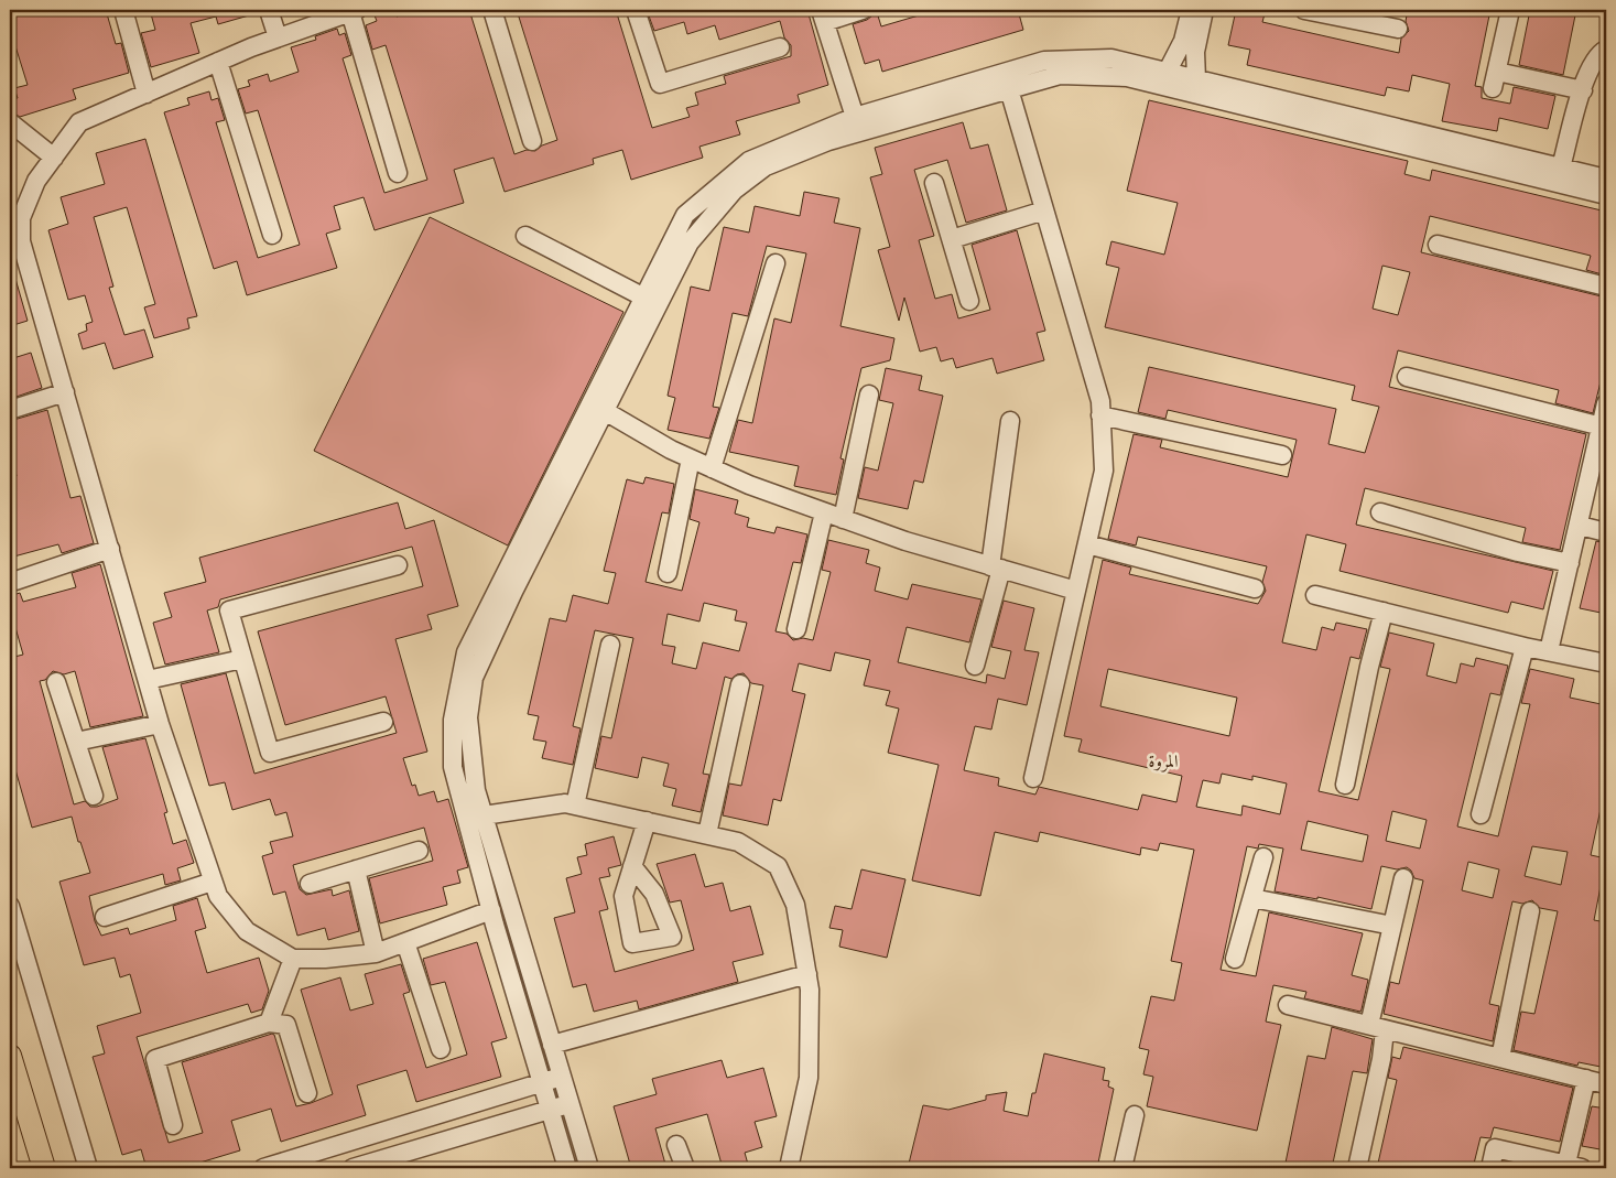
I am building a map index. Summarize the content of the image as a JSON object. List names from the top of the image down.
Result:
{
  "districts": ["المروة"]
}
